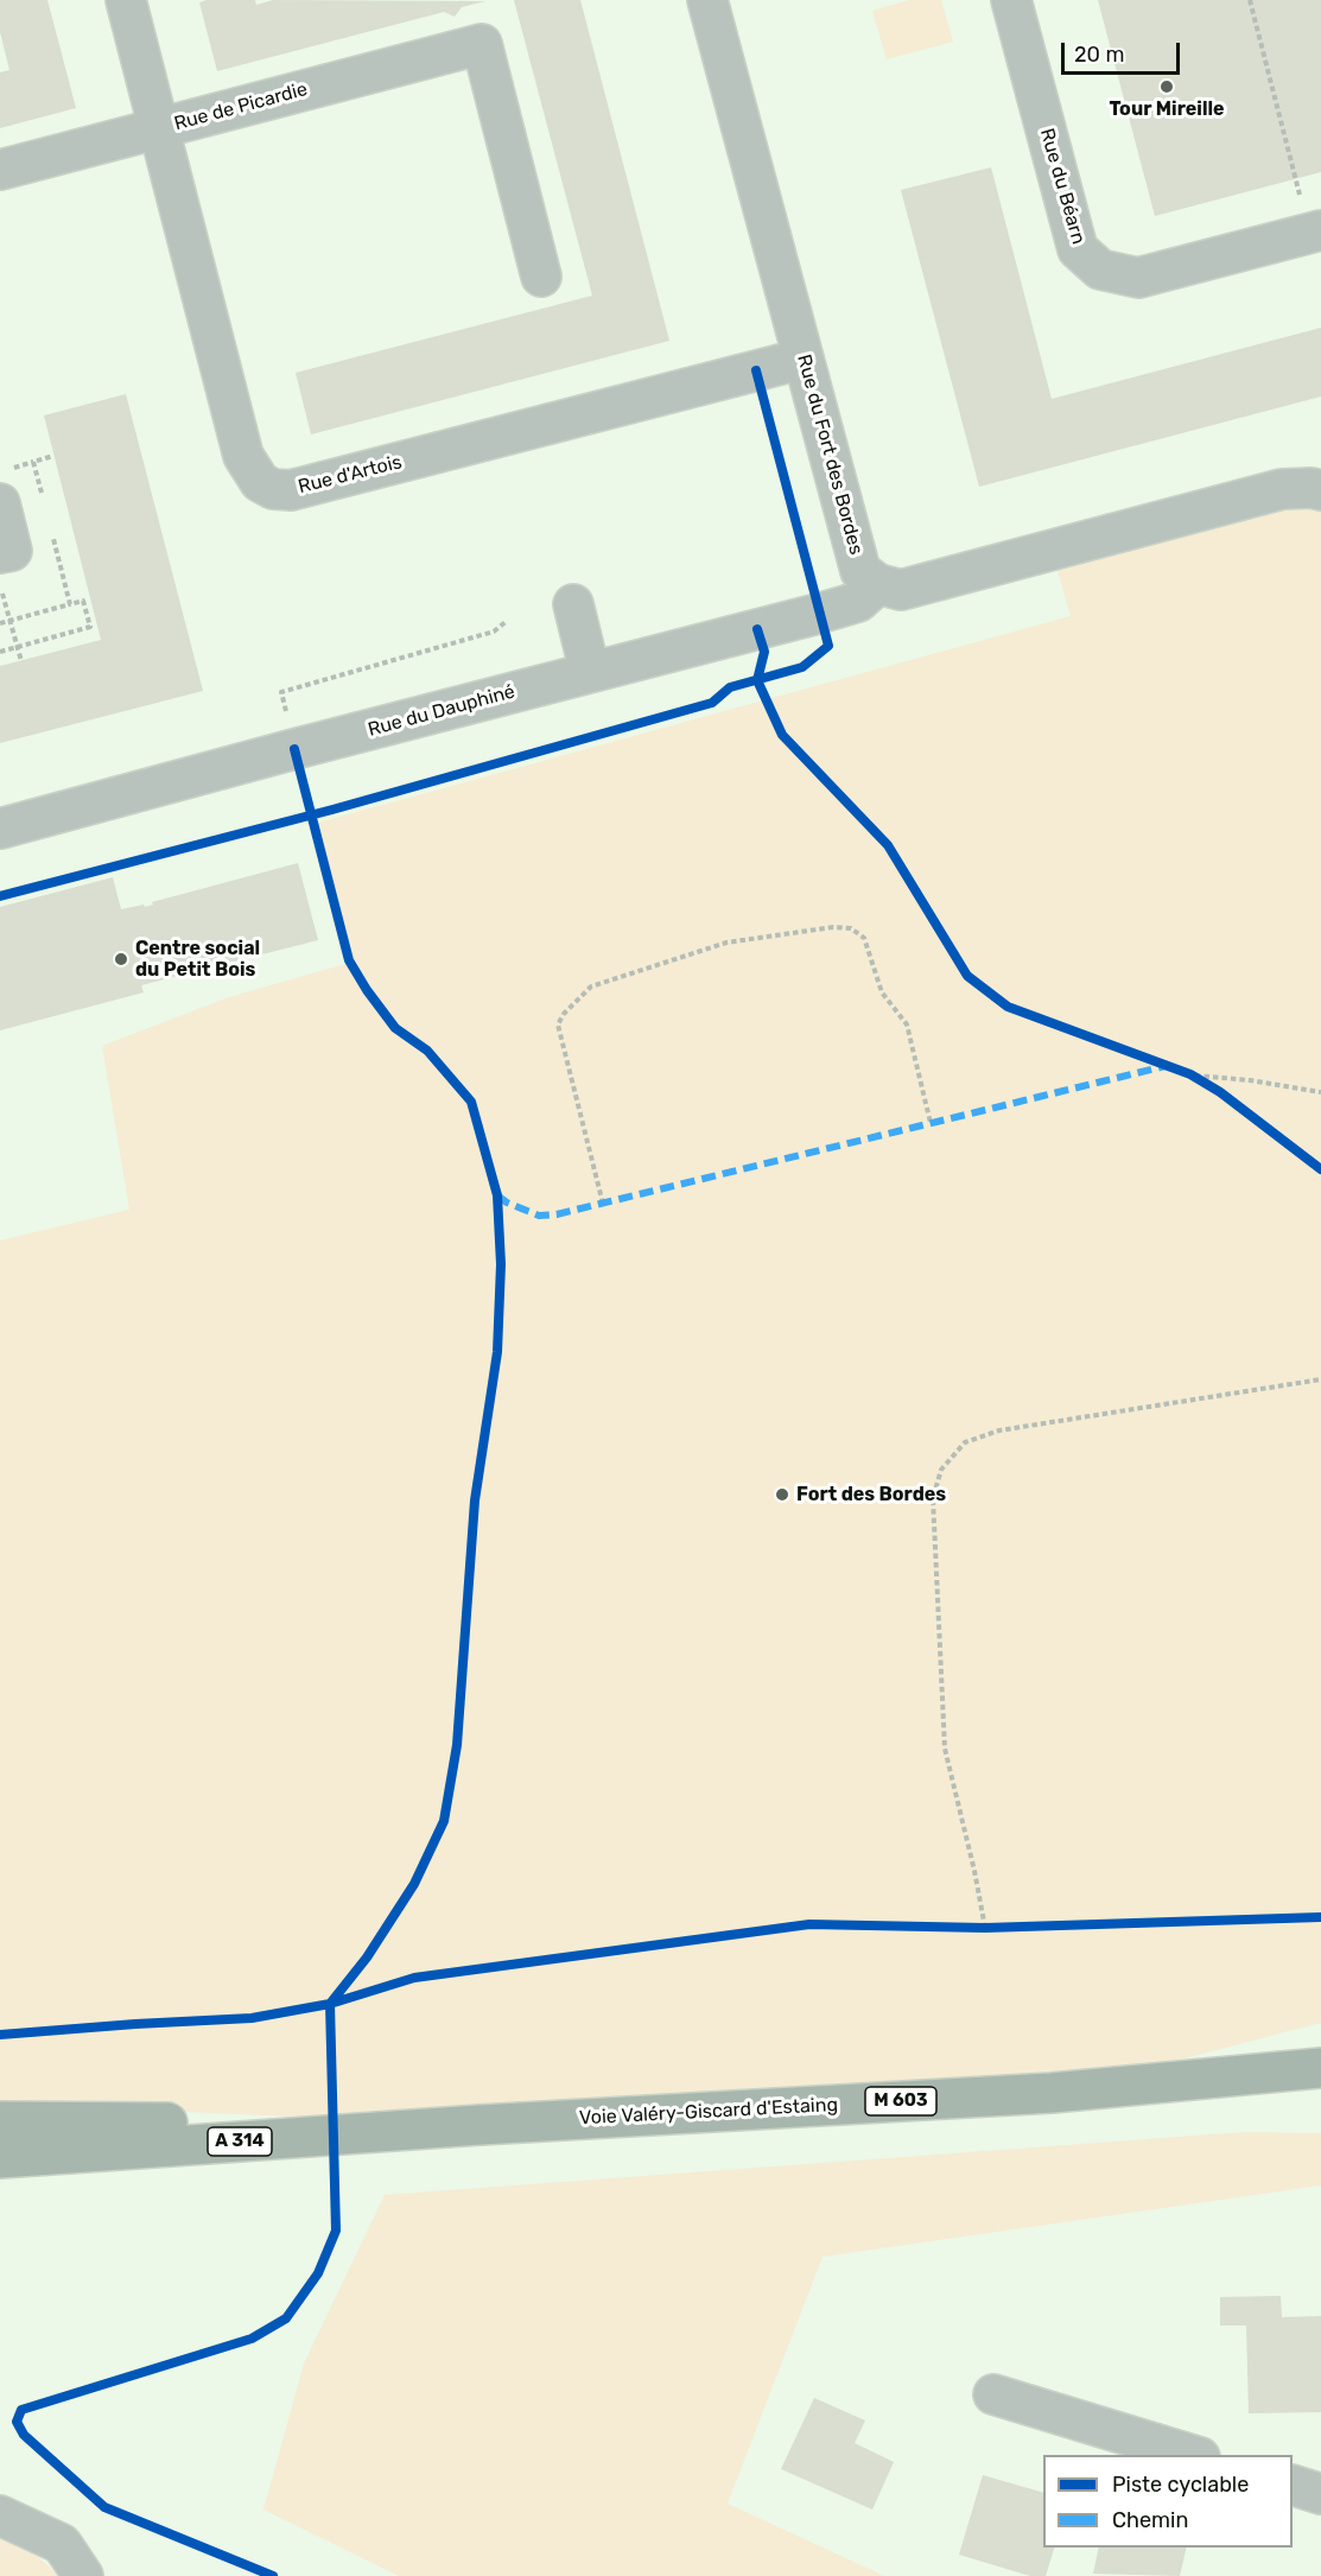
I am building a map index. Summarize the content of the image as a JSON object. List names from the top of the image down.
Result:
{
  "streets": {
    "highway": ["M 603", "Voie Valéry-Giscard d'Estaing", "A 314"],
    "street": [
      "Rue de Picardie",
      "Rue du Béarn",
      "Rue du Fort des Bordes",
      "Rue d'Artois",
      "Rue du Dauphiné"
    ]
  },
  "crossings": [
    ["Rue de Picardie", "Rue d'Artois"],
    ["Rue du Fort des Bordes", "Rue d'Artois"],
    ["Rue du Fort des Bordes", "Rue du Dauphiné"],
    ["M 603", "Voie Valéry-Giscard d'Estaing"],
    ["M 603", "A 314"],
    ["Voie Valéry-Giscard d'Estaing", "A 314"]
  ],
  "places": ["Tour Mireille", "Centre social du Petit Bois", "Fort des Bordes"],
  "legend": ["Piste cyclable", "Chemin"],
  "scale_bar": "20 m"
}
